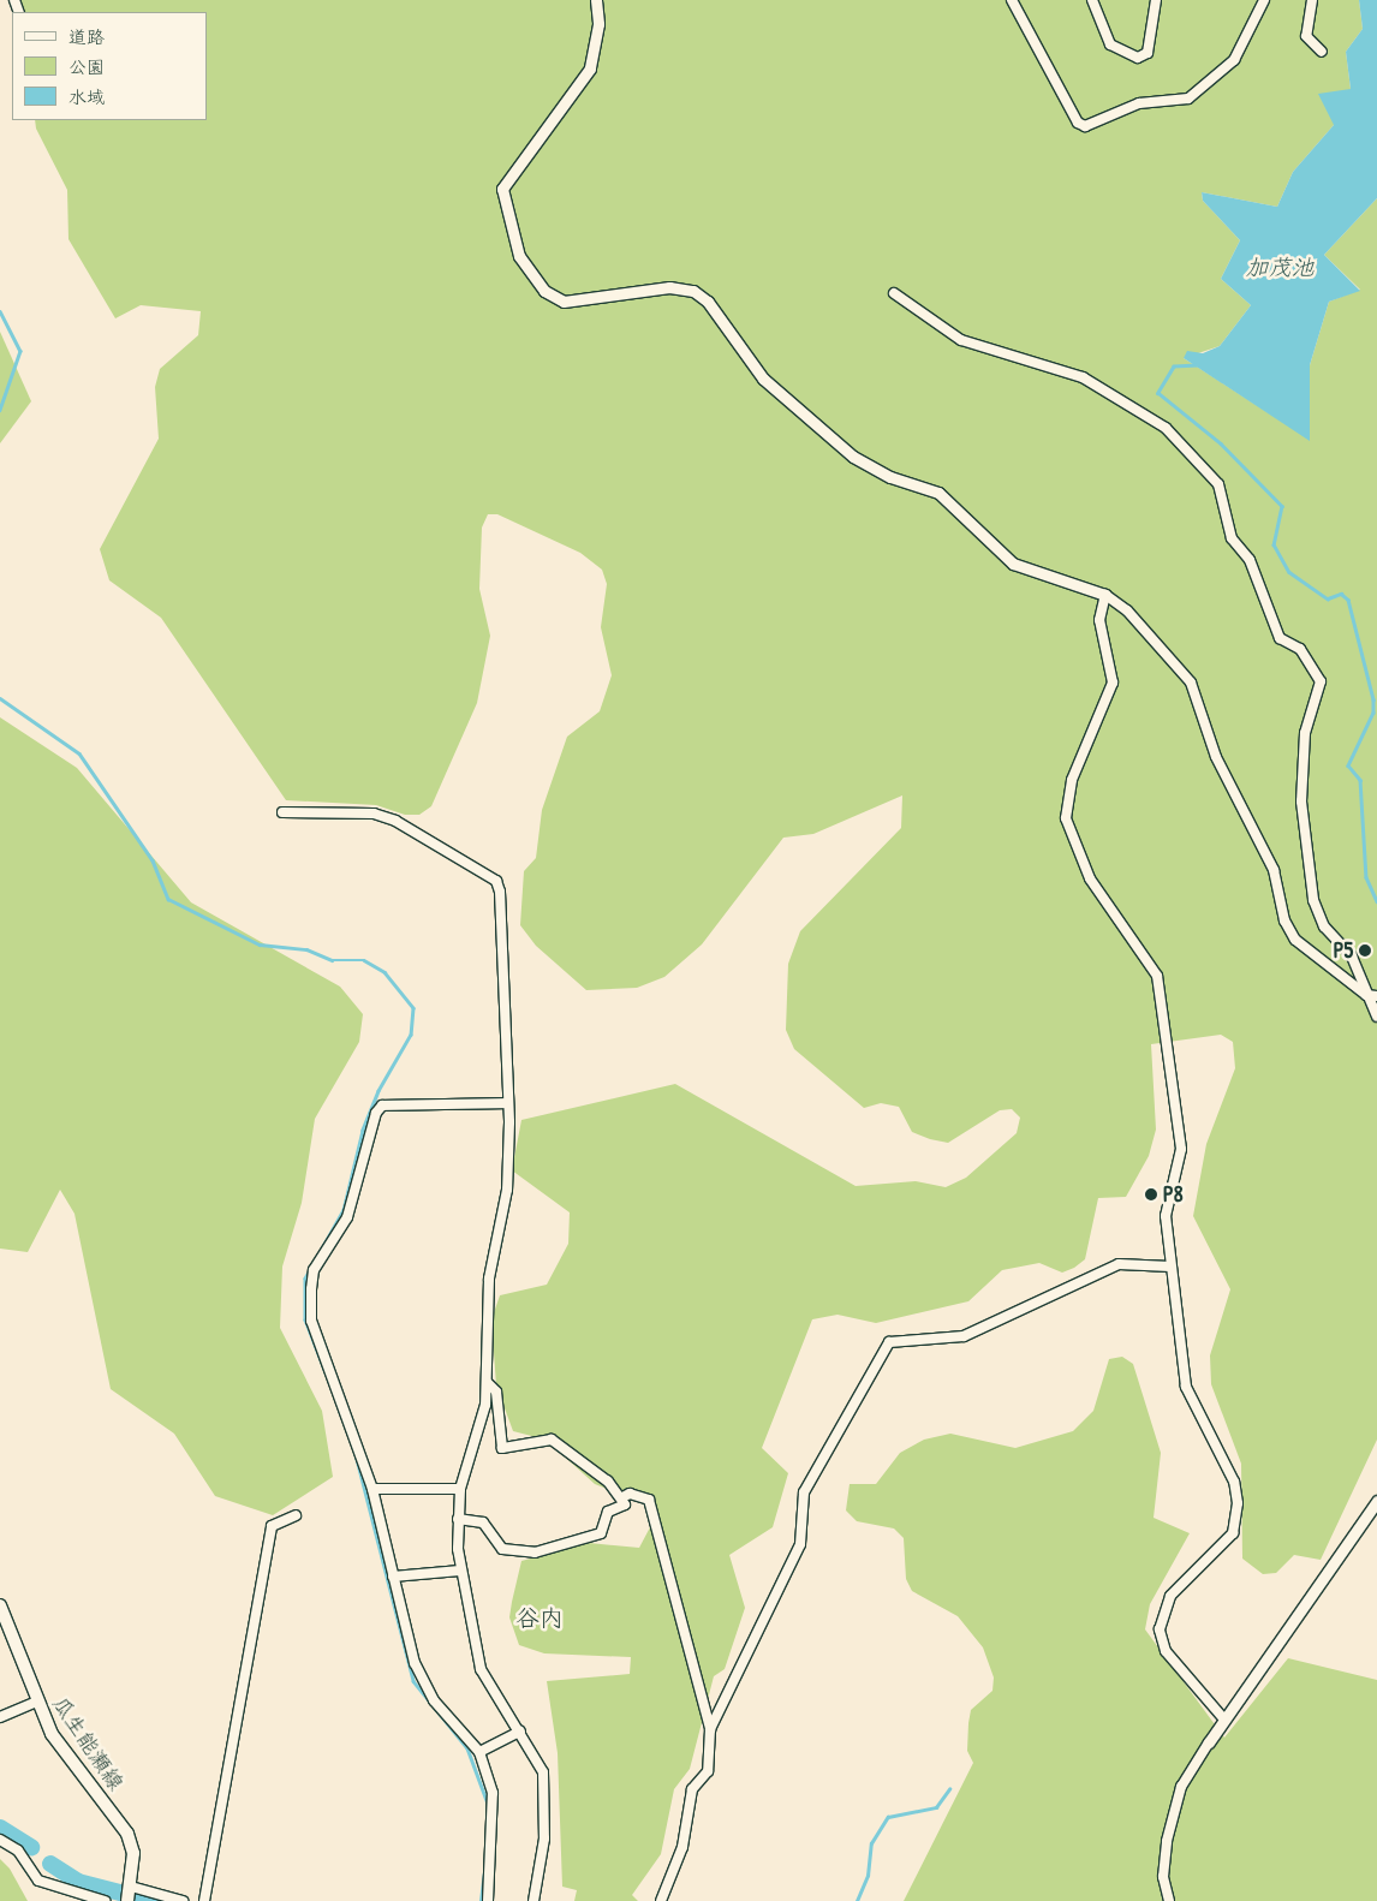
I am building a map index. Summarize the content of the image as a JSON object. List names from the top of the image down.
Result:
{
  "streets": {
    "main road": ["瓜生能瀬線"]
  },
  "districts": ["谷内"],
  "water": ["加茂池"],
  "places": ["P5", "P8"],
  "legend": ["道路", "公園", "水域"]
}
